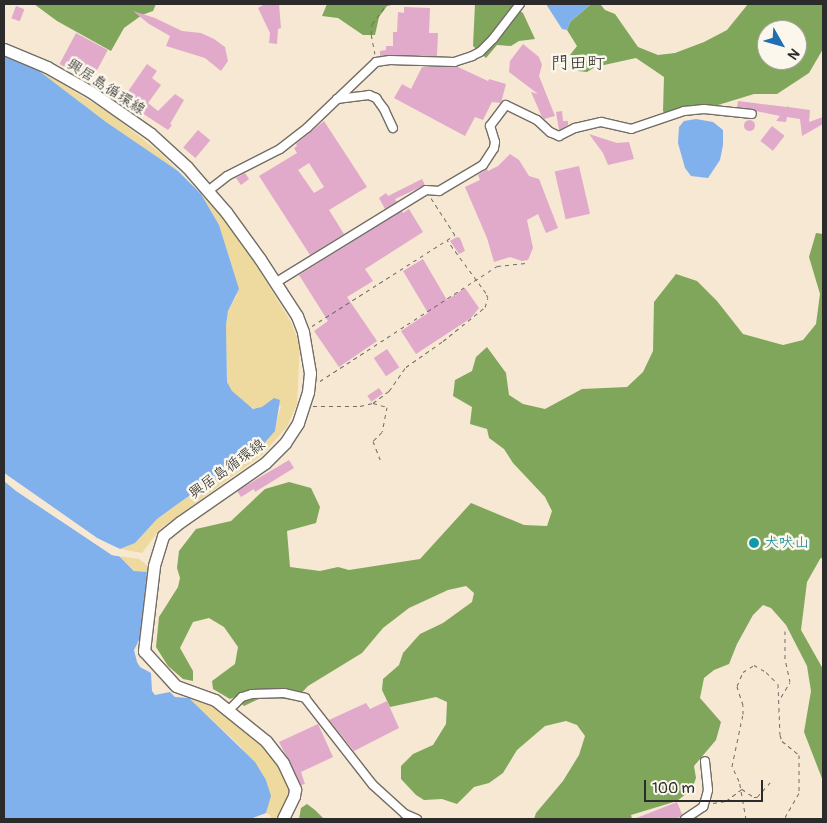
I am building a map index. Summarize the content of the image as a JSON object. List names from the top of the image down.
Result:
{
  "streets": {
    "main road": ["興居島循環線"]
  },
  "districts": ["門田町"],
  "places": ["犬吠山"],
  "scale_bar": "100 m",
  "north": "bottom right"
}
